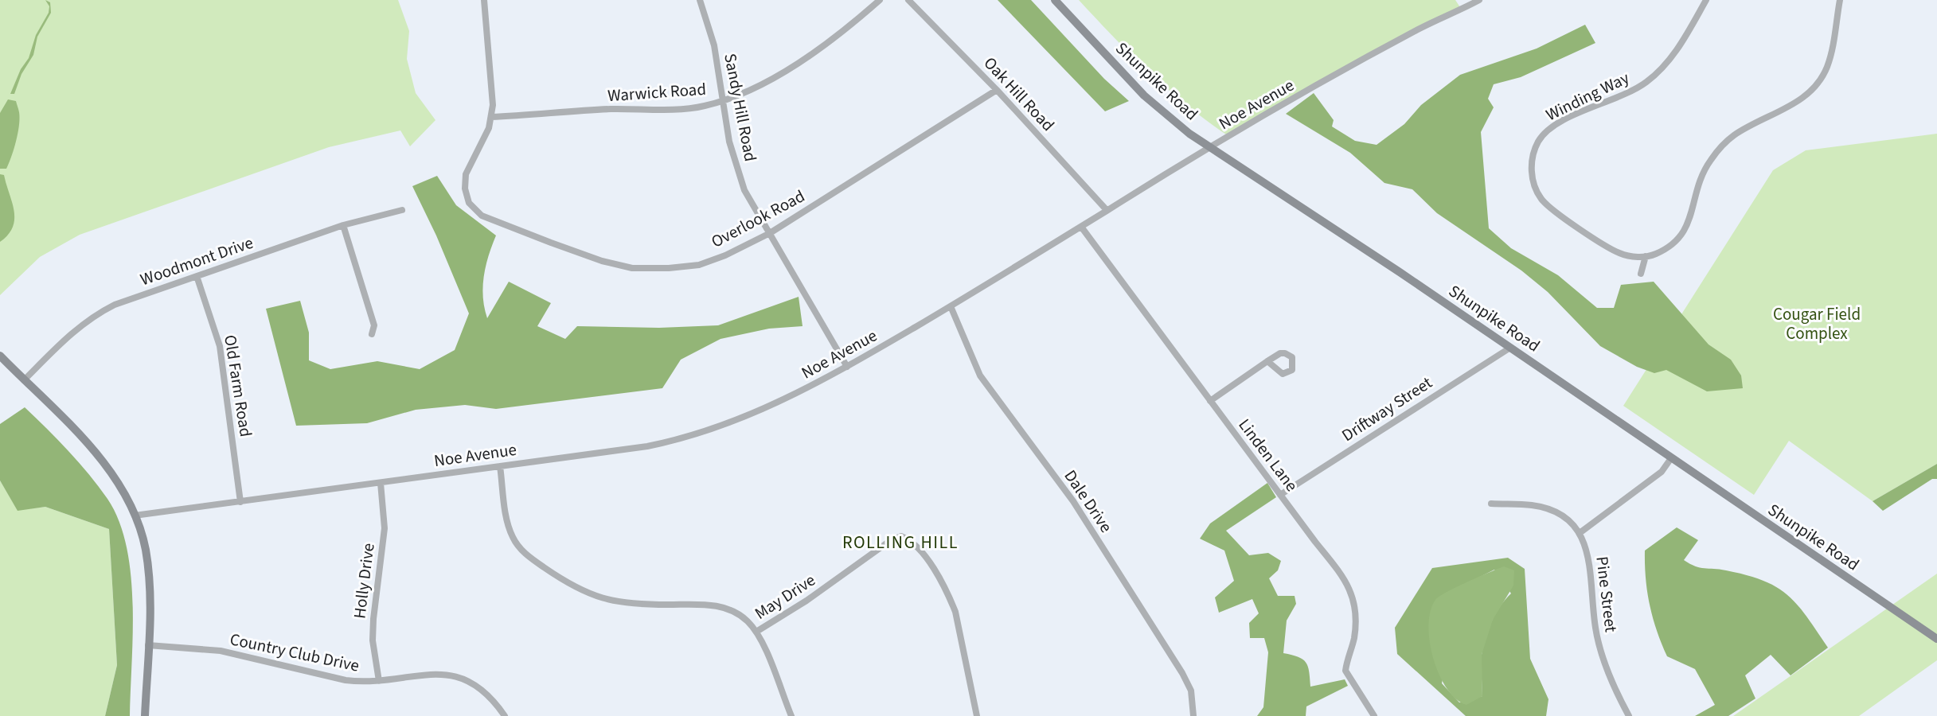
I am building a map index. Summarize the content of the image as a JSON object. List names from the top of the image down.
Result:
{
  "streets": {
    "main road": ["Shunpike Road"],
    "street": [
      "Warwick Road",
      "Oak Hill Road",
      "Winding Way",
      "Noe Avenue",
      "Sandy Hill Road",
      "Overlook Road",
      "Woodmont Drive",
      "Old Farm Road",
      "Driftway Street",
      "Linden Lane",
      "Dale Drive",
      "Holly Drive",
      "Pine Street",
      "May Drive",
      "Country Club Drive"
    ]
  },
  "crossings": [
    ["Shunpike Road", "Noe Avenue"],
    ["Shunpike Road", "Driftway Street"],
    ["Warwick Road", "Sandy Hill Road"],
    ["Warwick Road", "Overlook Road"],
    ["Oak Hill Road", "Noe Avenue"],
    ["Oak Hill Road", "Overlook Road"],
    ["Noe Avenue", "Sandy Hill Road"],
    ["Noe Avenue", "Old Farm Road"],
    ["Noe Avenue", "Linden Lane"],
    ["Noe Avenue", "Dale Drive"],
    ["Noe Avenue", "Holly Drive"],
    ["Noe Avenue", "May Drive"],
    ["Sandy Hill Road", "Overlook Road"],
    ["Woodmont Drive", "Old Farm Road"],
    ["Driftway Street", "Linden Lane"],
    ["Holly Drive", "Country Club Drive"]
  ],
  "districts": ["ROLLING HILL"],
  "parks": ["Cougar Field Complex"]
}
